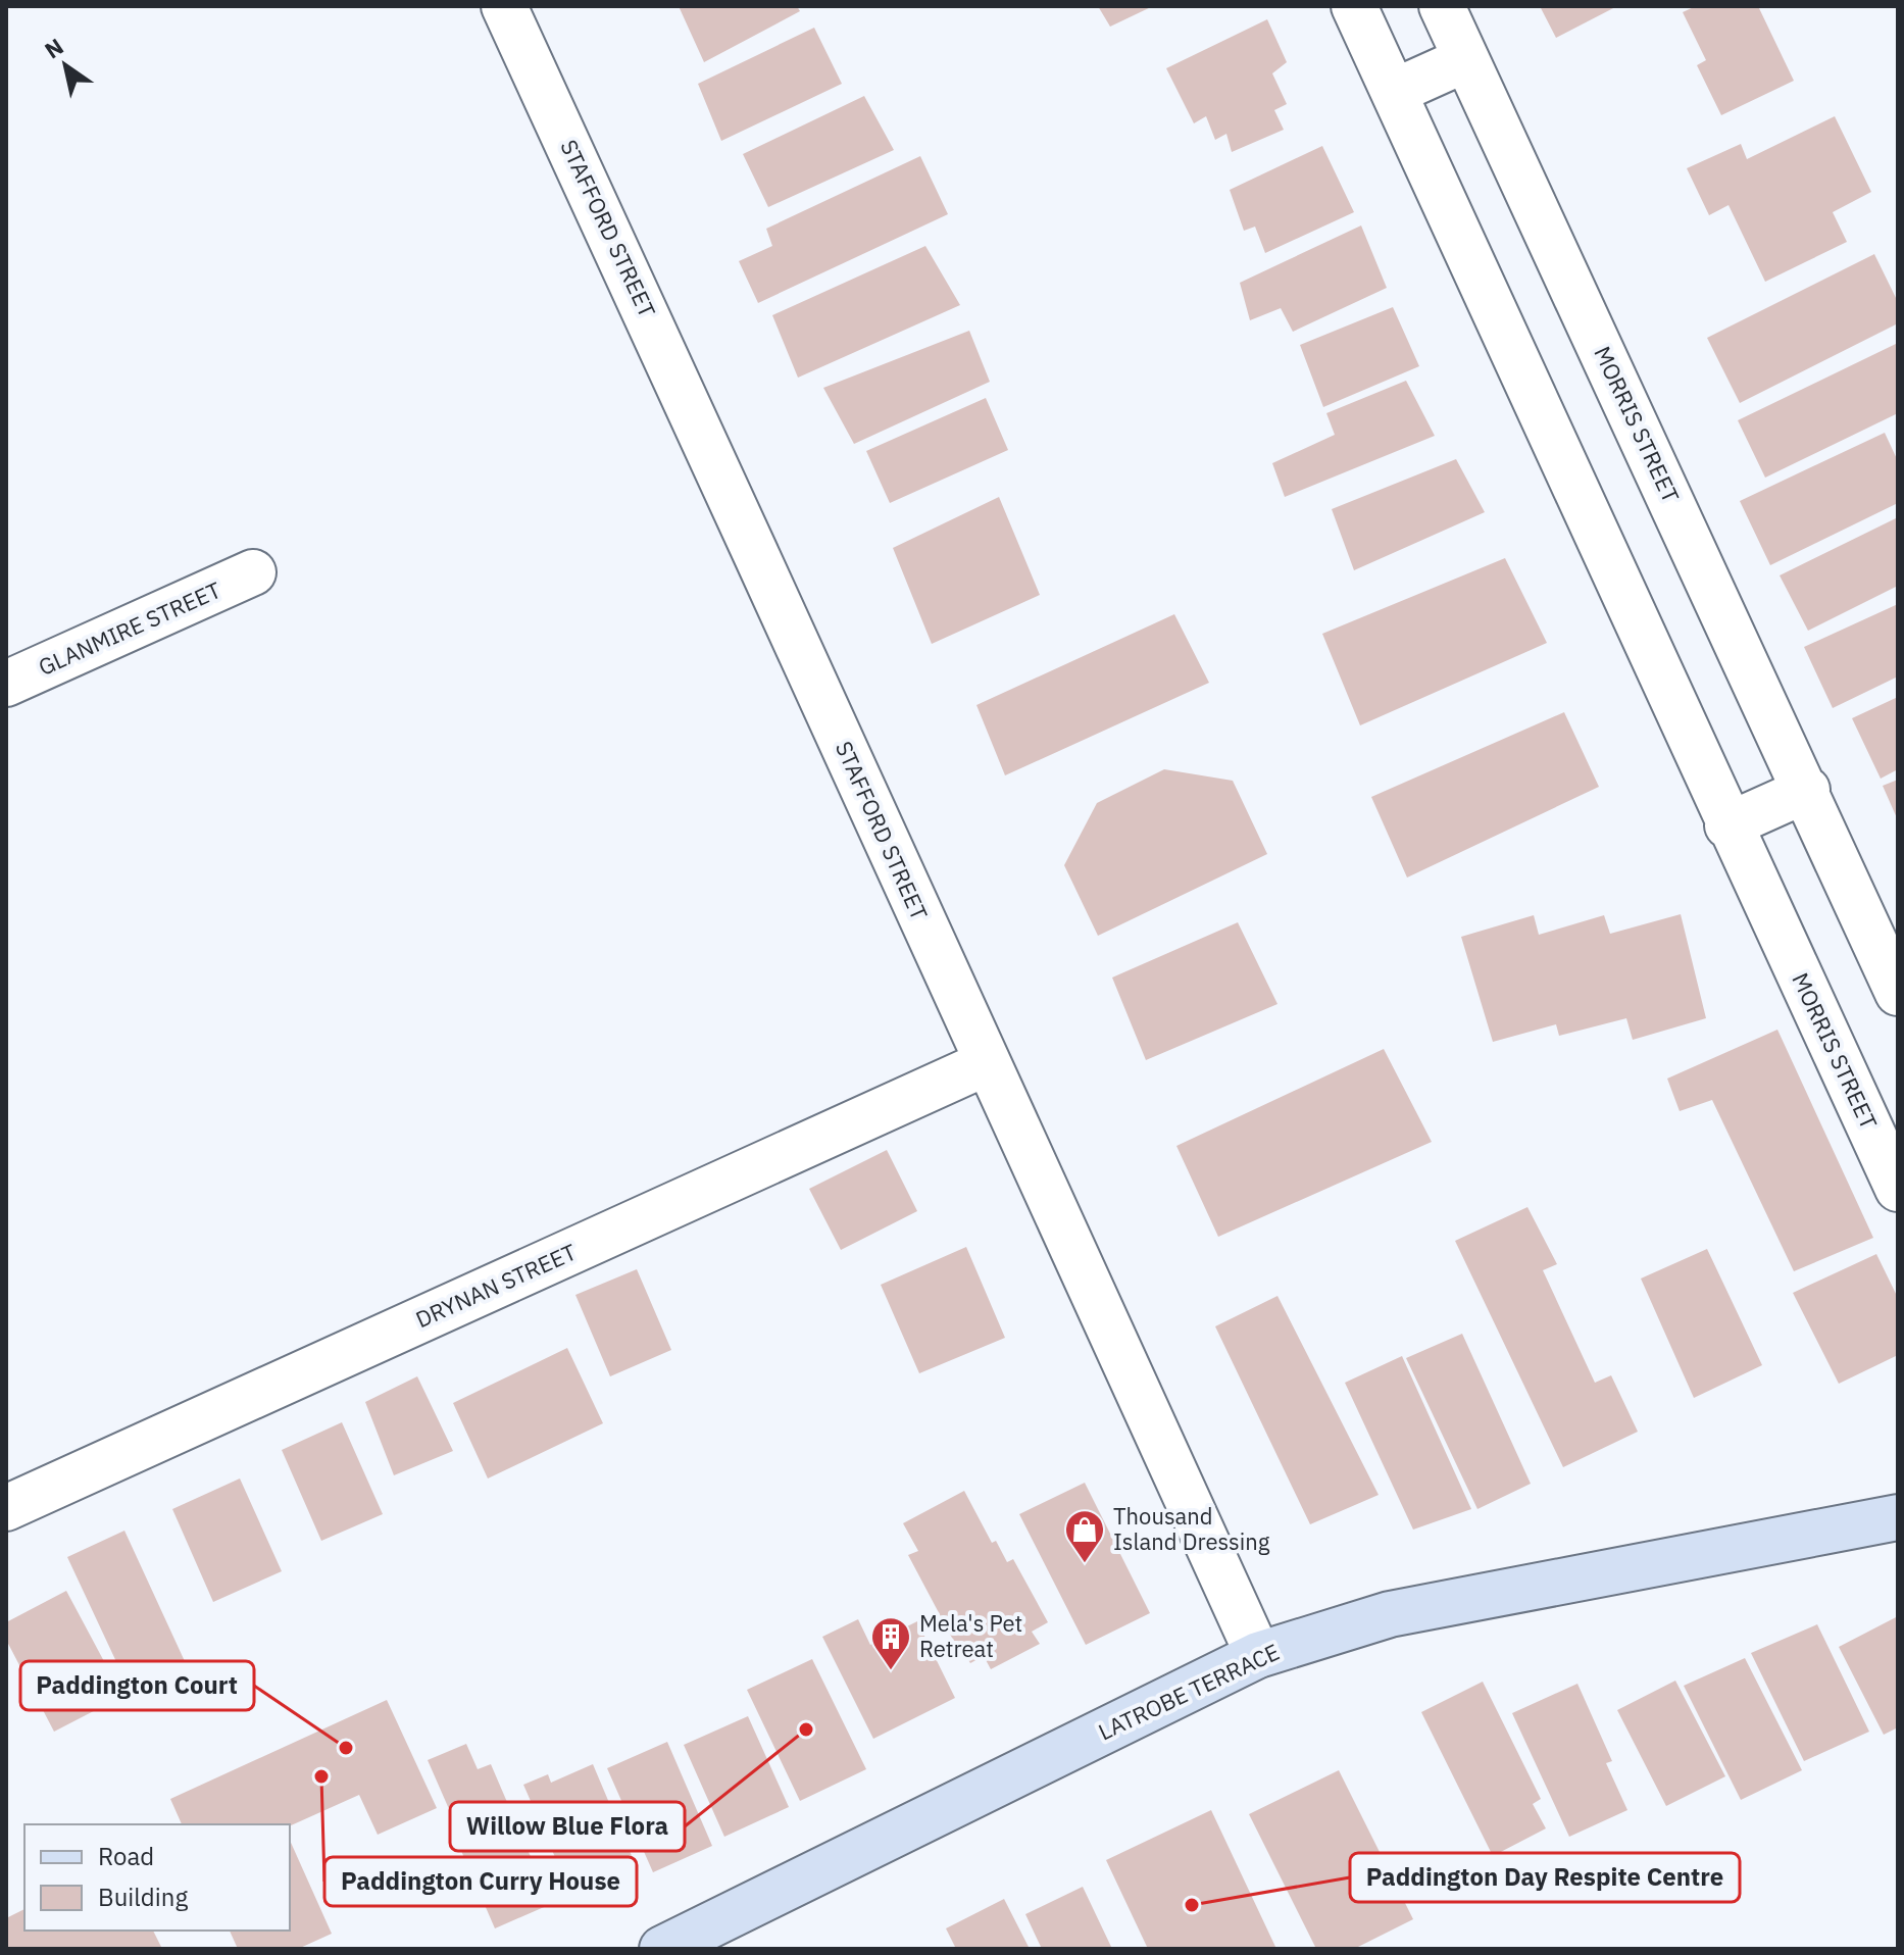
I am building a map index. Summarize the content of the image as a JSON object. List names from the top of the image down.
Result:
{
  "streets": {
    "main road": ["LATROBE TERRACE"],
    "street": [
      "STAFFORD STREET",
      "MORRIS STREET",
      "GLANMIRE STREET",
      "DRYNAN STREET"
    ]
  },
  "crossings": [
    ["STAFFORD STREET", "DRYNAN STREET"],
    ["STAFFORD STREET", "LATROBE TERRACE"]
  ],
  "places": {
    "shop": ["Thousand Island Dressing"],
    "building": ["Mela's Pet Retreat"],
    "other": [
      "Willow Blue Flora",
      "Paddington Court",
      "Paddington Curry House",
      "Paddington Day Respite Centre"
    ]
  },
  "legend": ["Road", "Building"],
  "north": "top left"
}
